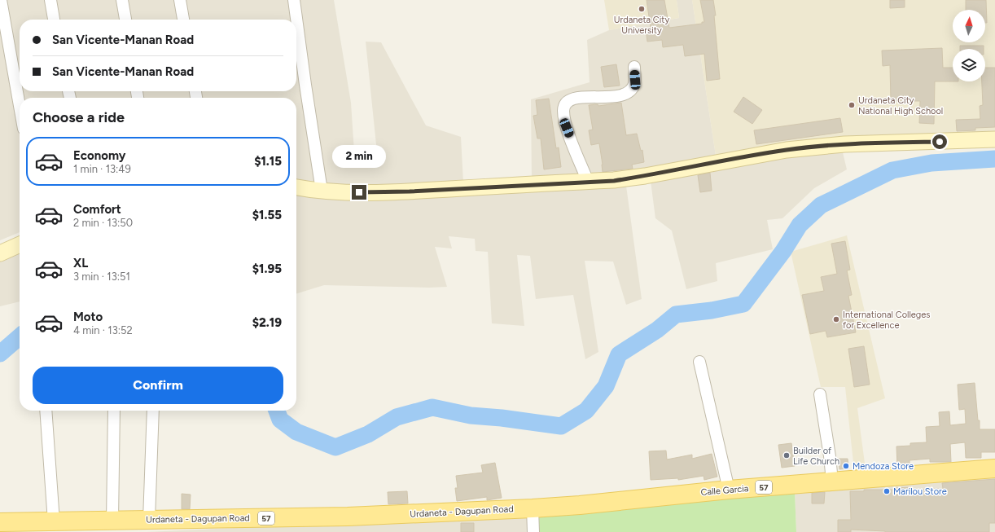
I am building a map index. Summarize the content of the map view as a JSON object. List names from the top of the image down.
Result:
{
  "streets": {
    "main road": ["57", "Calle Garcia", "Urdaneta - Dagupan Road"]
  },
  "crossings": [
    ["Calle Garcia", "Urdaneta - Dagupan Road"]
  ],
  "places": [
    "Urdaneta City University",
    "Urdaneta City National High School",
    "International Colleges for Excellence",
    "Builder of Life Church",
    "Mendoza Store",
    "Marilou Store"
  ],
  "north": "top",
  "page": {
    "banner": ["San Vicente-Manan Road", "San Vicente-Manan Road"],
    "heading": "Choose a ride",
    "list": [
      {
        "name": "Economy",
        "note": "1 min · 13:49",
        "value": "$1.15"
      },
      {
        "name": "Comfort",
        "note": "2 min · 13:50",
        "value": "$1.55"
      },
      {
        "name": "XL",
        "note": "3 min · 13:51",
        "value": "$1.95"
      },
      {
        "name": "Moto",
        "note": "4 min · 13:52",
        "value": "$2.19"
      }
    ],
    "bubble": "2 min",
    "buttons": "Confirm"
  }
}
